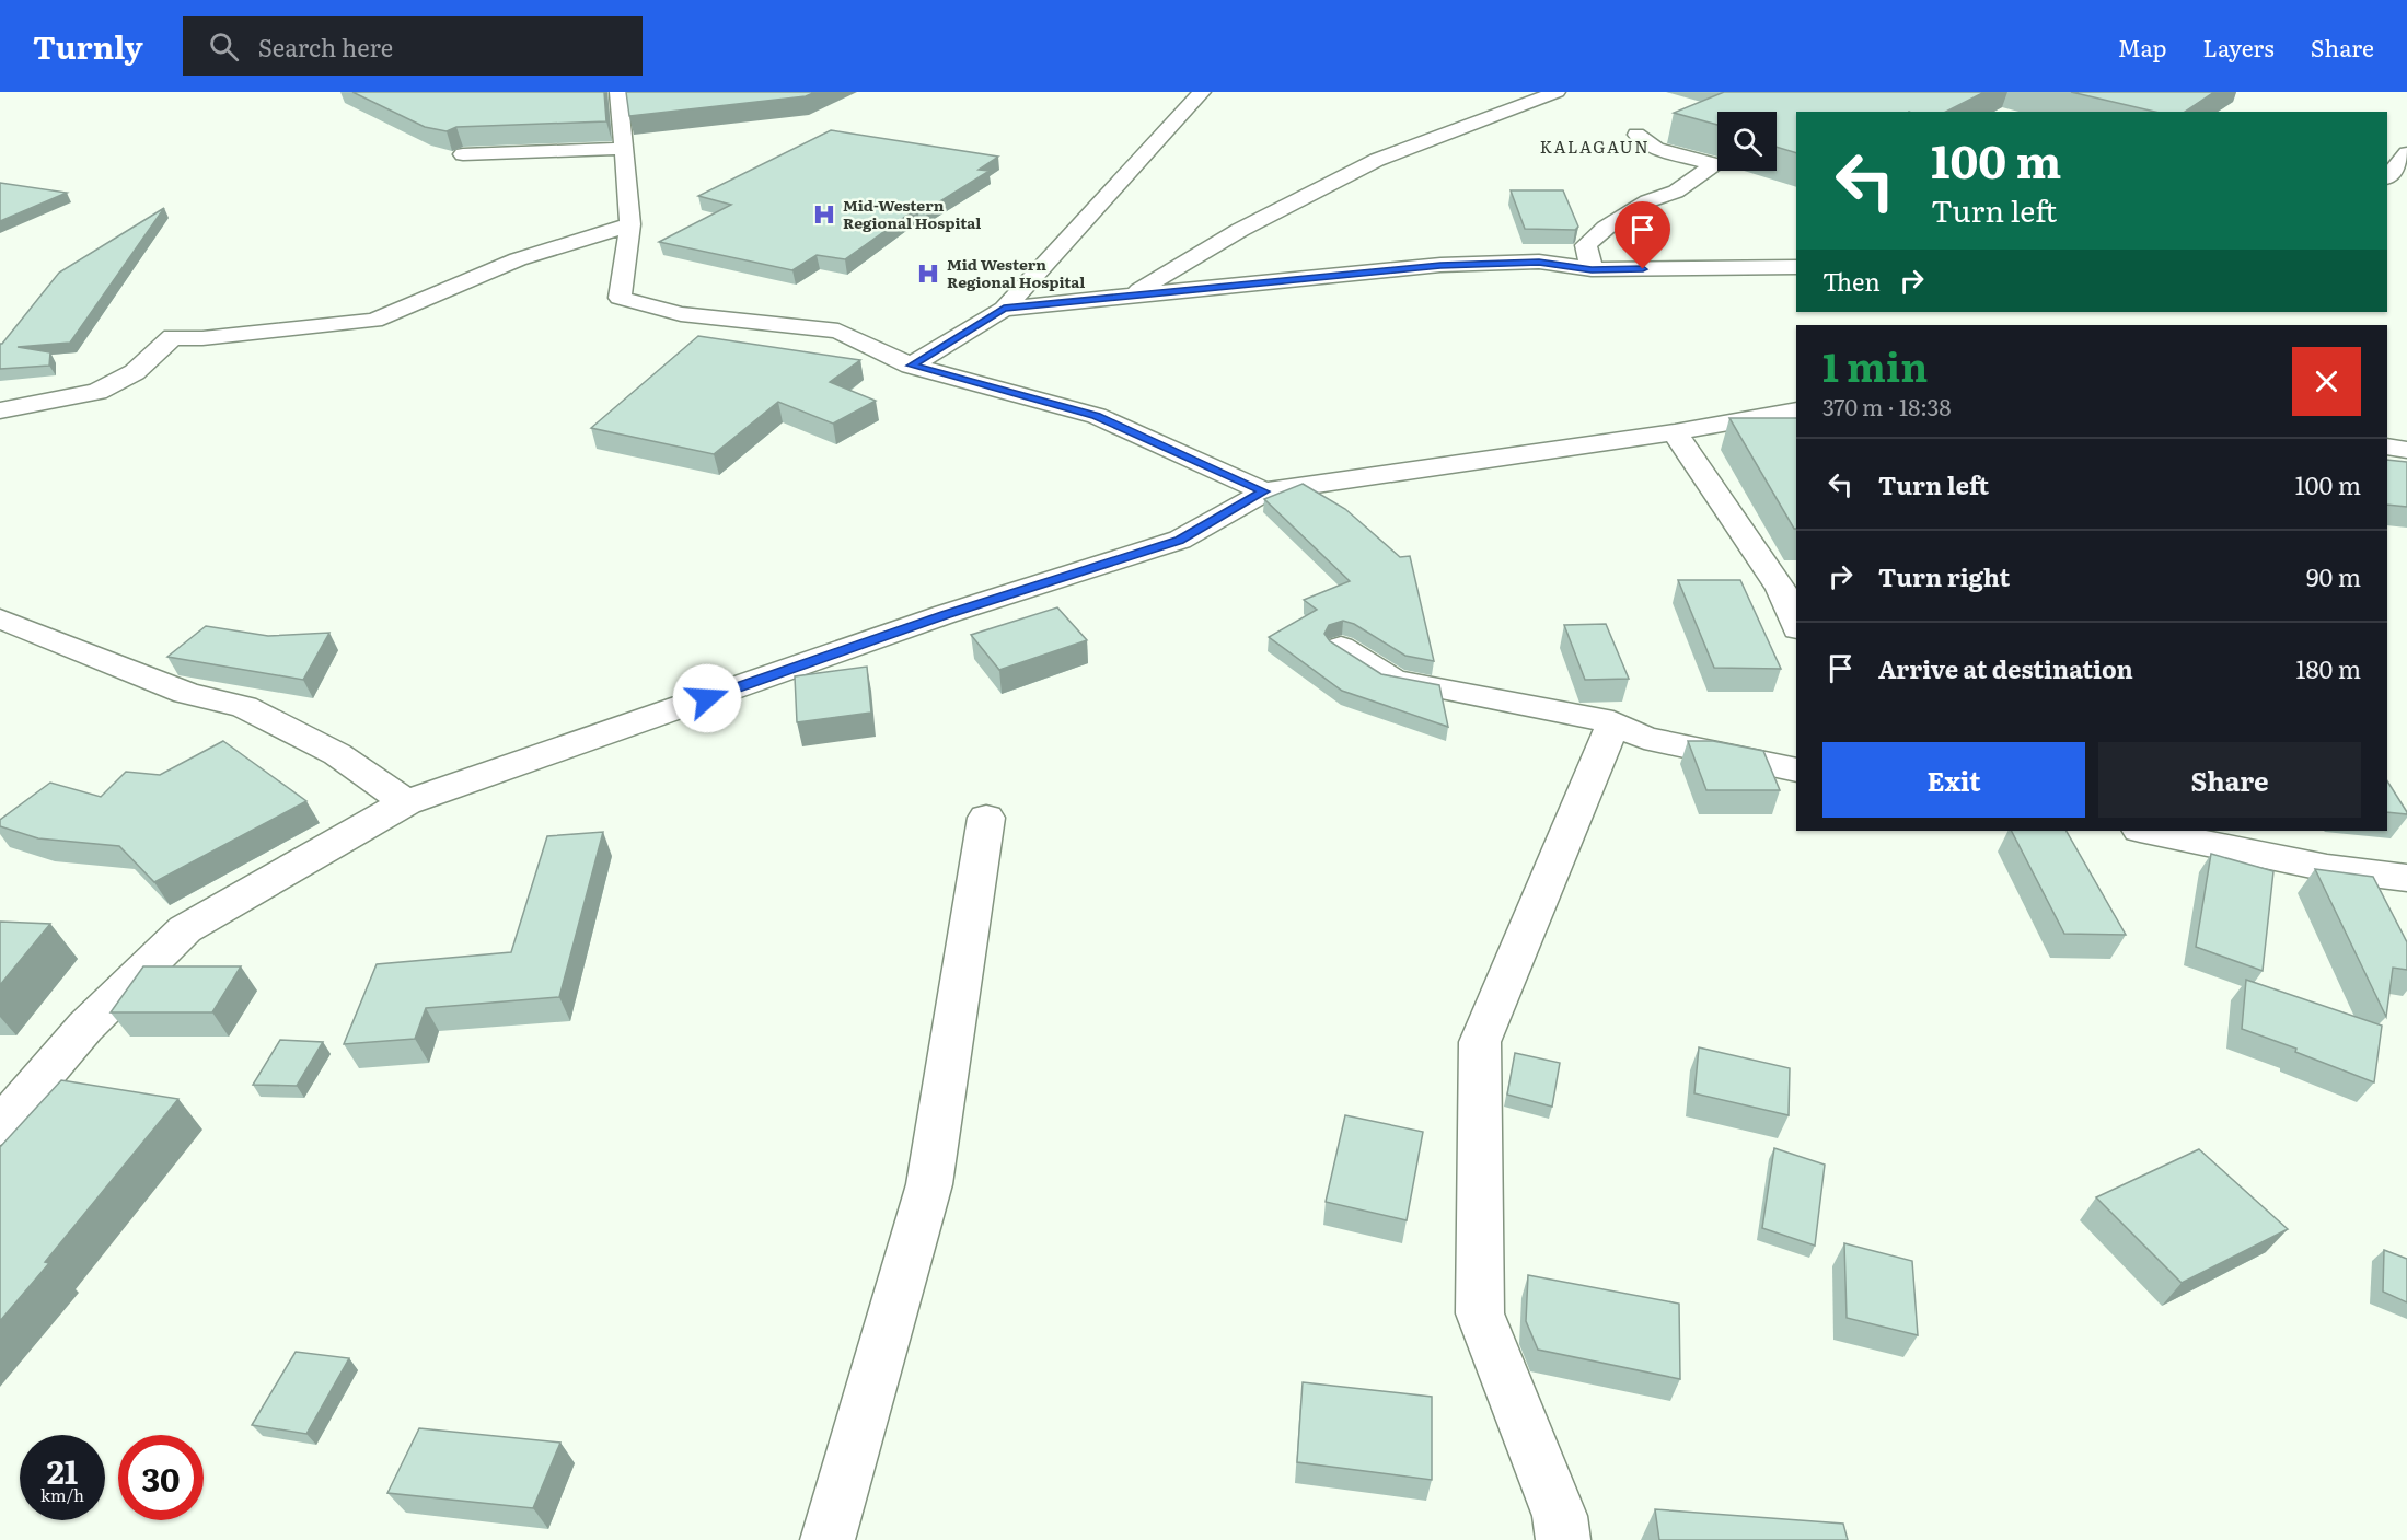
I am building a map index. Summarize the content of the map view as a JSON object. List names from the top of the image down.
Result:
{
  "districts": ["KALAGAUN"],
  "places": {
    "hospital": ["Mid-Western Regional Hospital", "Mid Western Regional Hospital"]
  },
  "page": {
    "header": "Turnly",
    "search": "Search here",
    "nav": ["Map", "Layers", "Share"],
    "turn": ["100 m", "Turn left"],
    "then": "Then",
    "heading": ["1 min", "370 m · 18:38"],
    "list": [
      {
        "name": "Turn left",
        "value": "100 m"
      },
      {
        "name": "Turn right",
        "value": "90 m"
      },
      {
        "name": "Arrive at destination",
        "value": "180 m"
      }
    ],
    "buttons": ["Exit", "Share"],
    "speed": "21 km/h",
    "limit": "30"
  }
}
